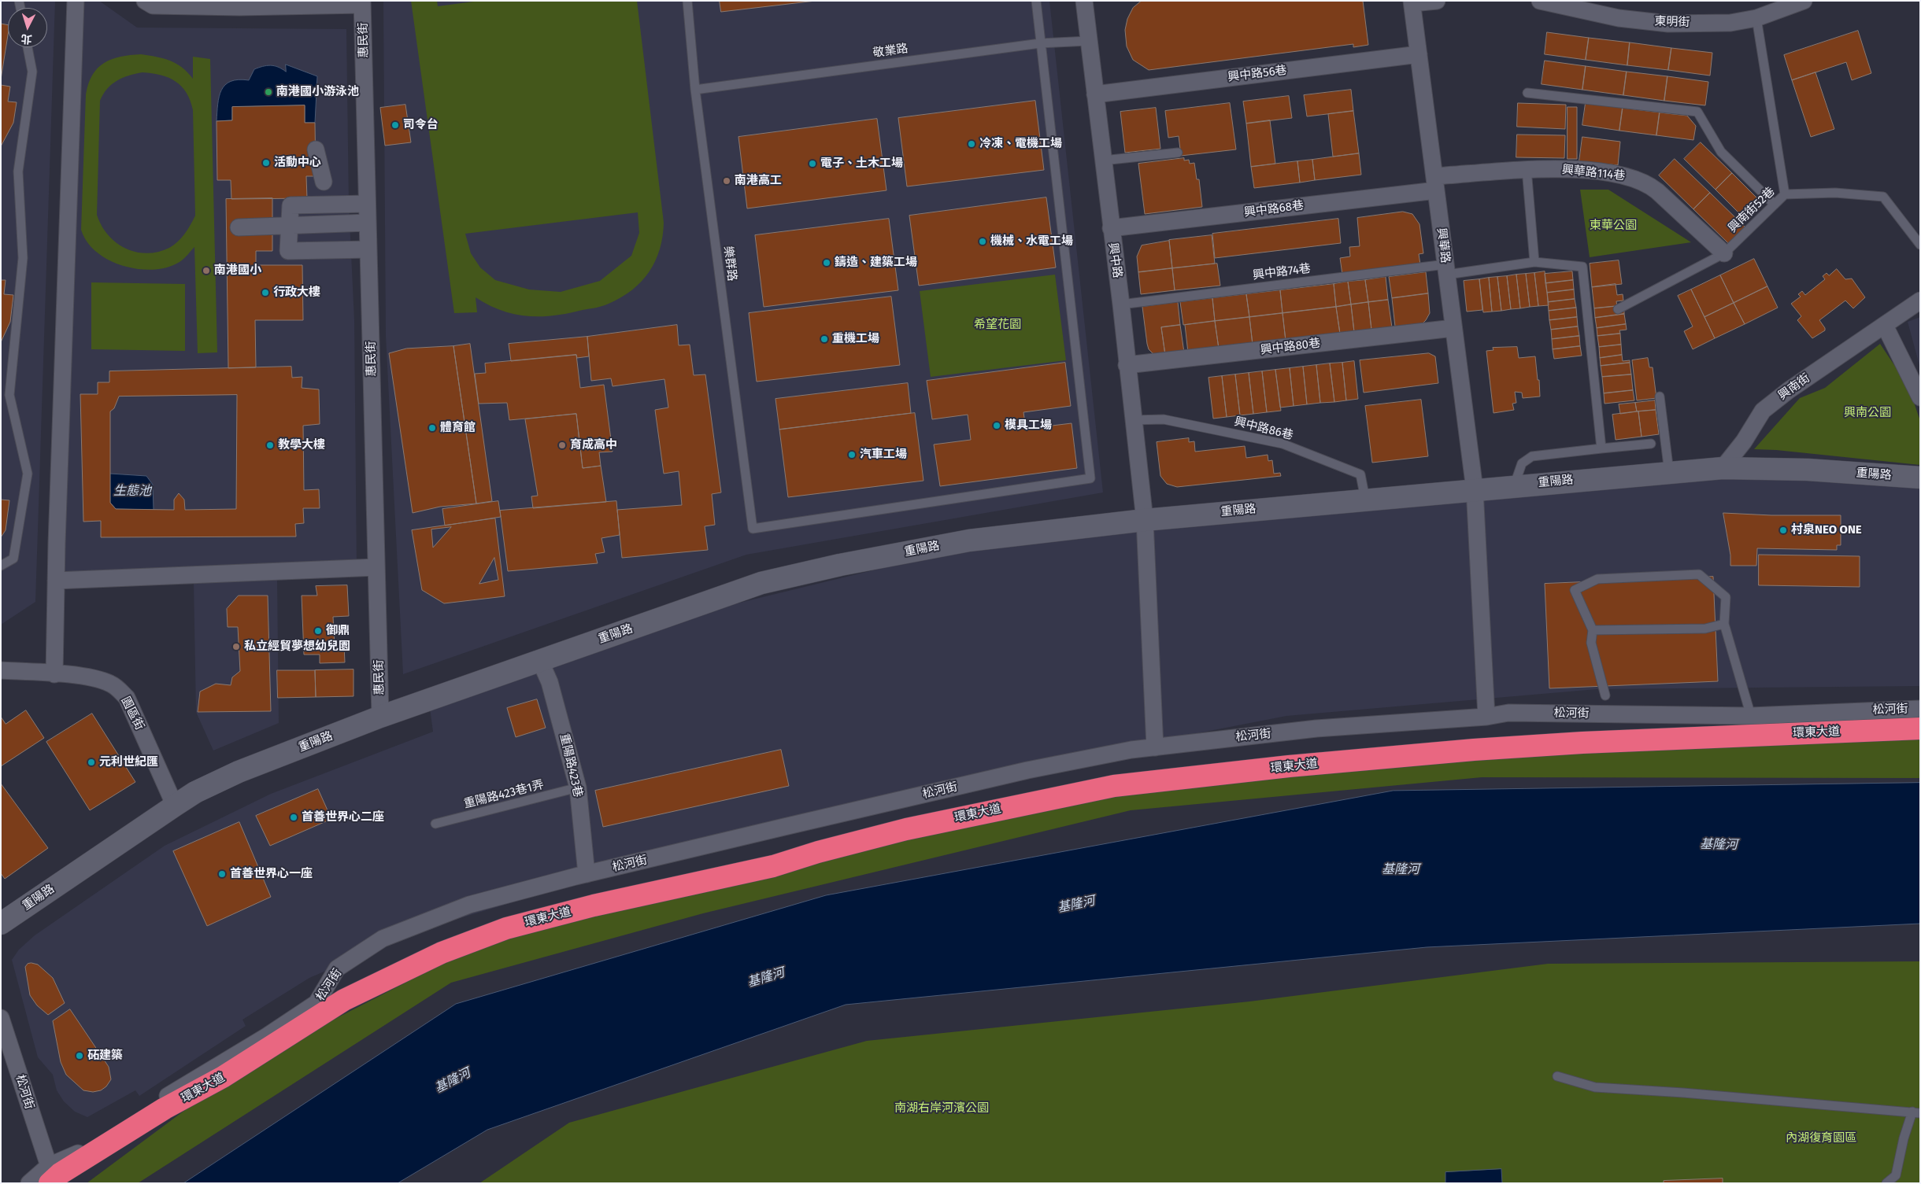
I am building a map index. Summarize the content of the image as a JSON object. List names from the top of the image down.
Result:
{
  "streets": {
    "highway": ["環東大道"],
    "street": [
      "東明街",
      "惠民街",
      "興中路56巷",
      "興華路114巷",
      "興中路68巷",
      "興華路",
      "興中路",
      "興中路80巷",
      "興南街",
      "重陽路",
      "松河街",
      "園區街",
      "重陽路423巷"
    ],
    "lane": [
      "敬業路",
      "興南街52巷",
      "樂群路",
      "興中路74巷",
      "興中路86巷",
      "重陽路423巷1弄"
    ]
  },
  "crossings": [
    ["惠民街", "重陽路"],
    ["敬業路", "興中路"],
    ["敬業路", "樂群路"],
    ["興中路56巷", "興華路"],
    ["興中路56巷", "興中路"],
    ["興華路114巷", "興中路68巷"],
    ["興華路114巷", "興南街52巷"],
    ["興華路114巷", "興華路"],
    ["興中路68巷", "興華路"],
    ["興中路68巷", "興中路"],
    ["興華路", "興中路74巷"],
    ["興華路", "興中路80巷"],
    ["興華路", "重陽路"],
    ["興華路", "松河街"],
    ["興中路", "興中路74巷"],
    ["興中路", "興中路80巷"],
    ["興中路", "興中路86巷"],
    ["興中路", "重陽路"],
    ["興中路", "松河街"],
    ["興南街", "重陽路"],
    ["興中路86巷", "重陽路"],
    ["重陽路", "園區街"],
    ["重陽路", "重陽路423巷"],
    ["松河街", "環東大道"],
    ["松河街", "重陽路423巷"],
    ["重陽路423巷", "重陽路423巷1弄"]
  ],
  "water": ["生態池", "基隆河"],
  "parks": [
    "東華公園",
    "希望花園",
    "興南公園",
    "南湖右岸河濱公園",
    "內湖復育園區"
  ],
  "places": [
    "南港國小游泳池",
    "司令台",
    "冷凍、電機工場",
    "活動中心",
    "電子、土木工場",
    "南港高工",
    "機械、水電工場",
    "鑄造、建築工場",
    "南港國小",
    "行政大樓",
    "重機工場",
    "模具工場",
    "體育館",
    "教學大樓",
    "育成高中",
    "汽車工場",
    "村泉NEO ONE",
    "御鼎",
    "私立經貿夢想幼兒園",
    "元利世紀匯",
    "首善世界心二座",
    "首善世界心一座",
    "砳建築"
  ],
  "north": "bottom"
}
